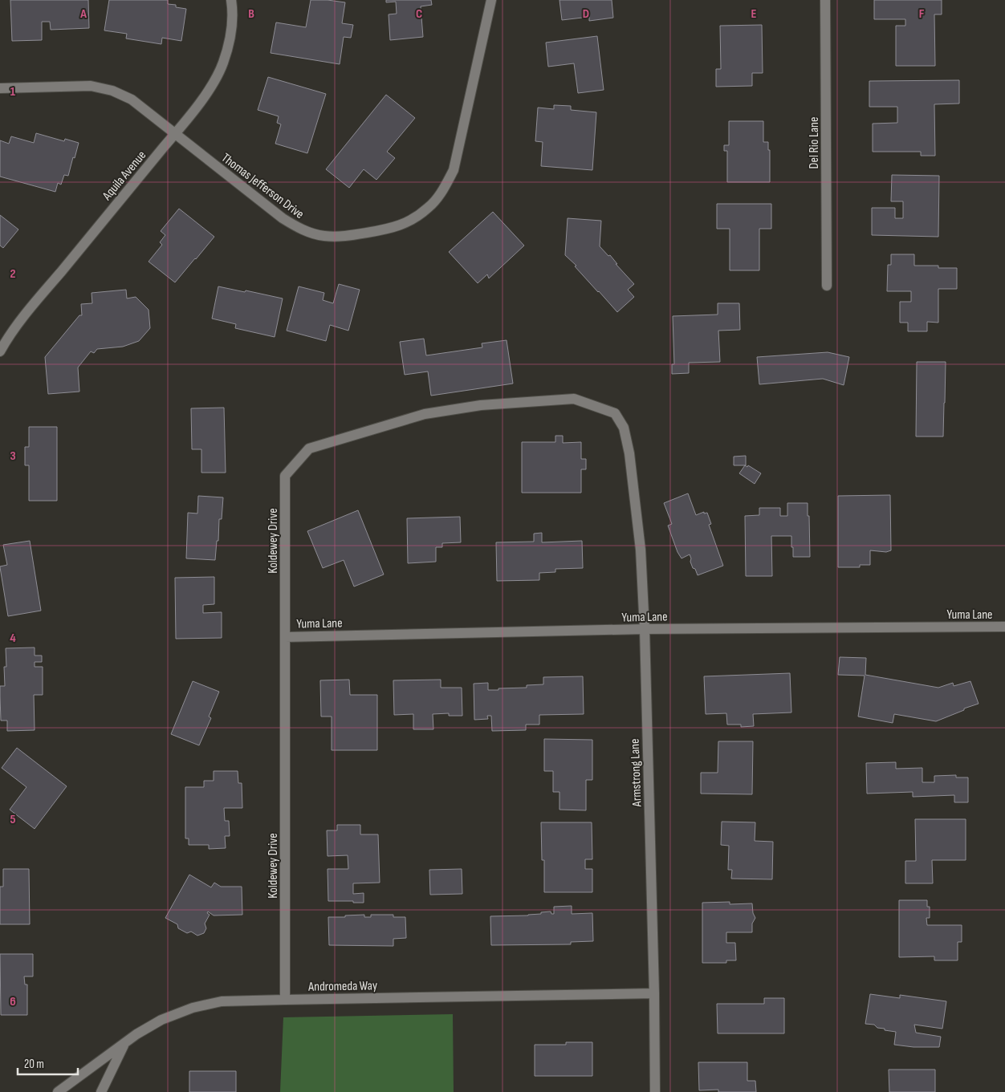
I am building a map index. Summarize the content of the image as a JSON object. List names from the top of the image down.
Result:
{
  "streets": {
    "street": [
      "Del Rio Lane",
      "Aquila Avenue",
      "Thomas Jefferson Drive",
      "Koldewey Drive",
      "Yuma Lane",
      "Armstrong Lane",
      "Andromeda Way"
    ]
  },
  "crossings": [
    ["Aquila Avenue", "Thomas Jefferson Drive"],
    ["Koldewey Drive", "Yuma Lane"],
    ["Koldewey Drive", "Armstrong Lane"],
    ["Koldewey Drive", "Andromeda Way"],
    ["Yuma Lane", "Armstrong Lane"],
    ["Armstrong Lane", "Andromeda Way"]
  ],
  "scale_bar": "20 m",
  "grid": {
    "columns": [
      "A",
      "B",
      "C",
      "D",
      "E",
      "F"
    ],
    "rows": [
      "1",
      "2",
      "3",
      "4",
      "5",
      "6"
    ]
  }
}
